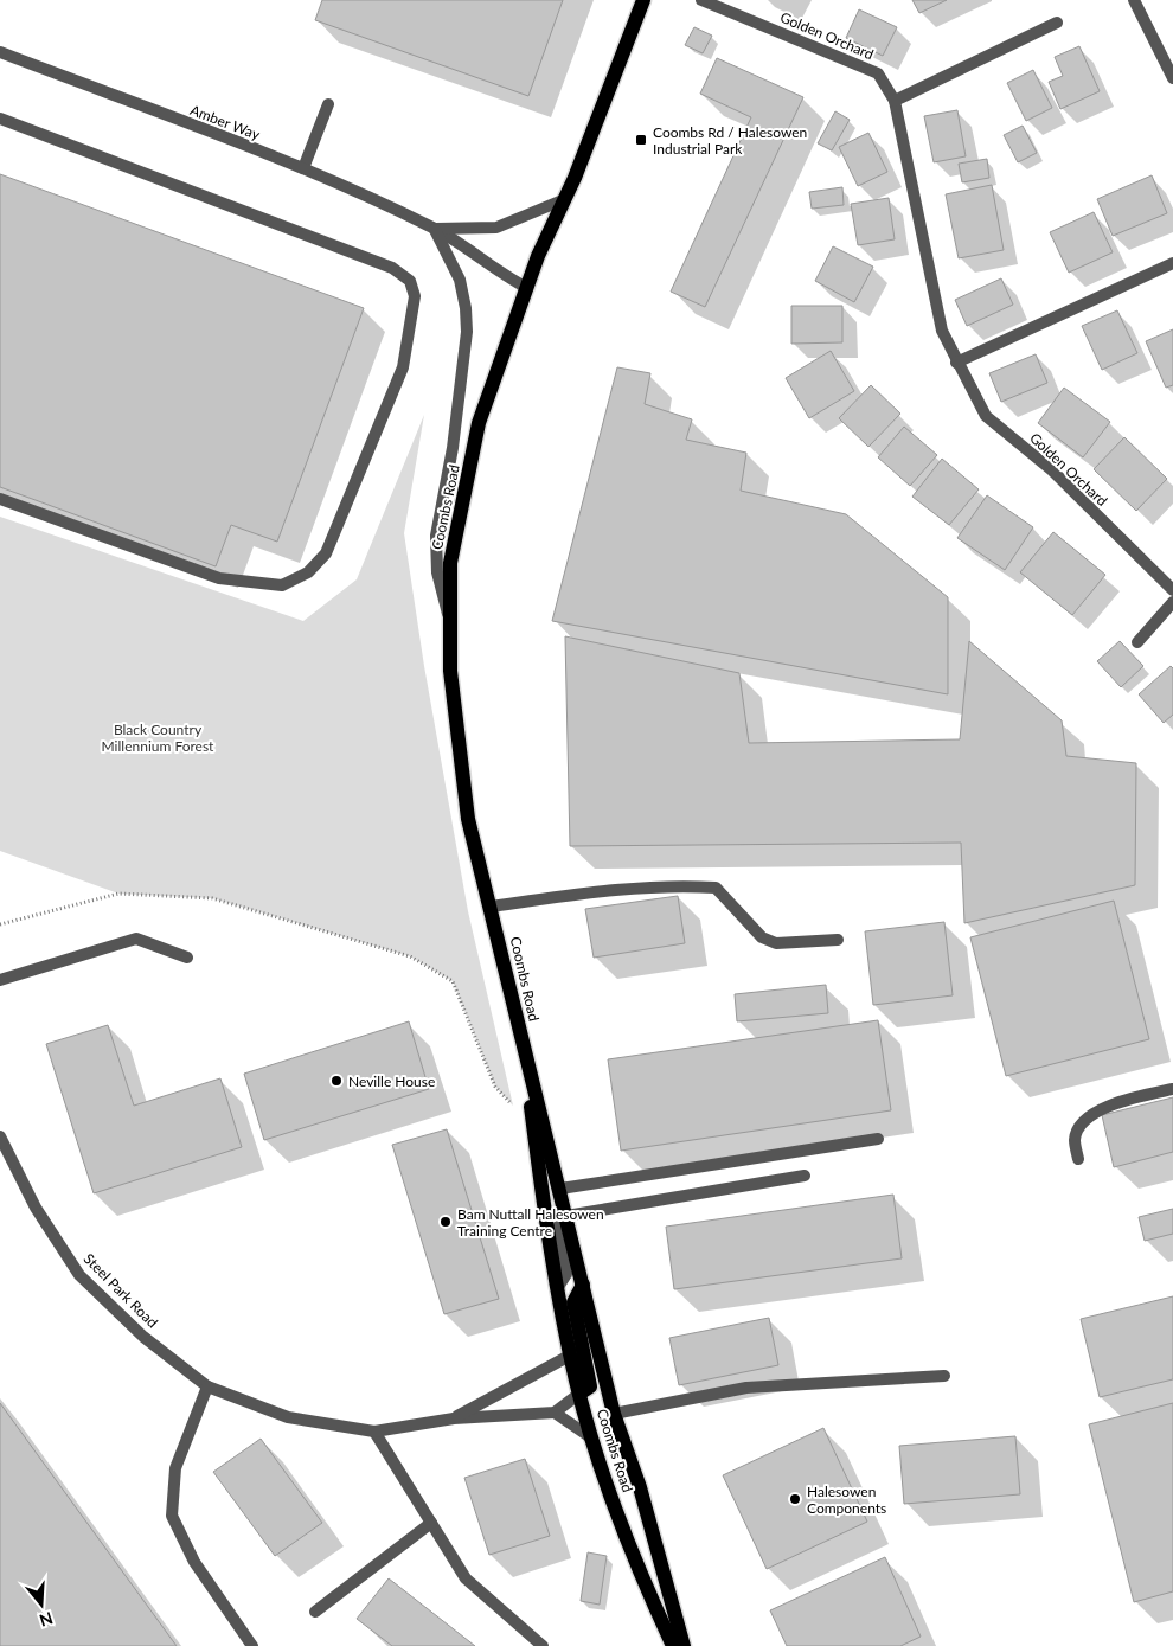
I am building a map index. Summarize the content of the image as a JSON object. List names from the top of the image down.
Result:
{
  "streets": {
    "main road": ["Coombs Road"],
    "street": ["Golden Orchard", "Amber Way", "Steel Park Road"]
  },
  "crossings": [
    ["Amber Way", "Coombs Road"],
    ["Coombs Road", "Steel Park Road"]
  ],
  "parks": ["Black Country Millennium Forest"],
  "places": {
    "transit": ["Coombs Rd / Halesowen Industrial Park"],
    "other": ["Neville House", "Bam Nuttall Halesowen Training Centre", "Halesowen Components"]
  },
  "north": "bottom"
}
